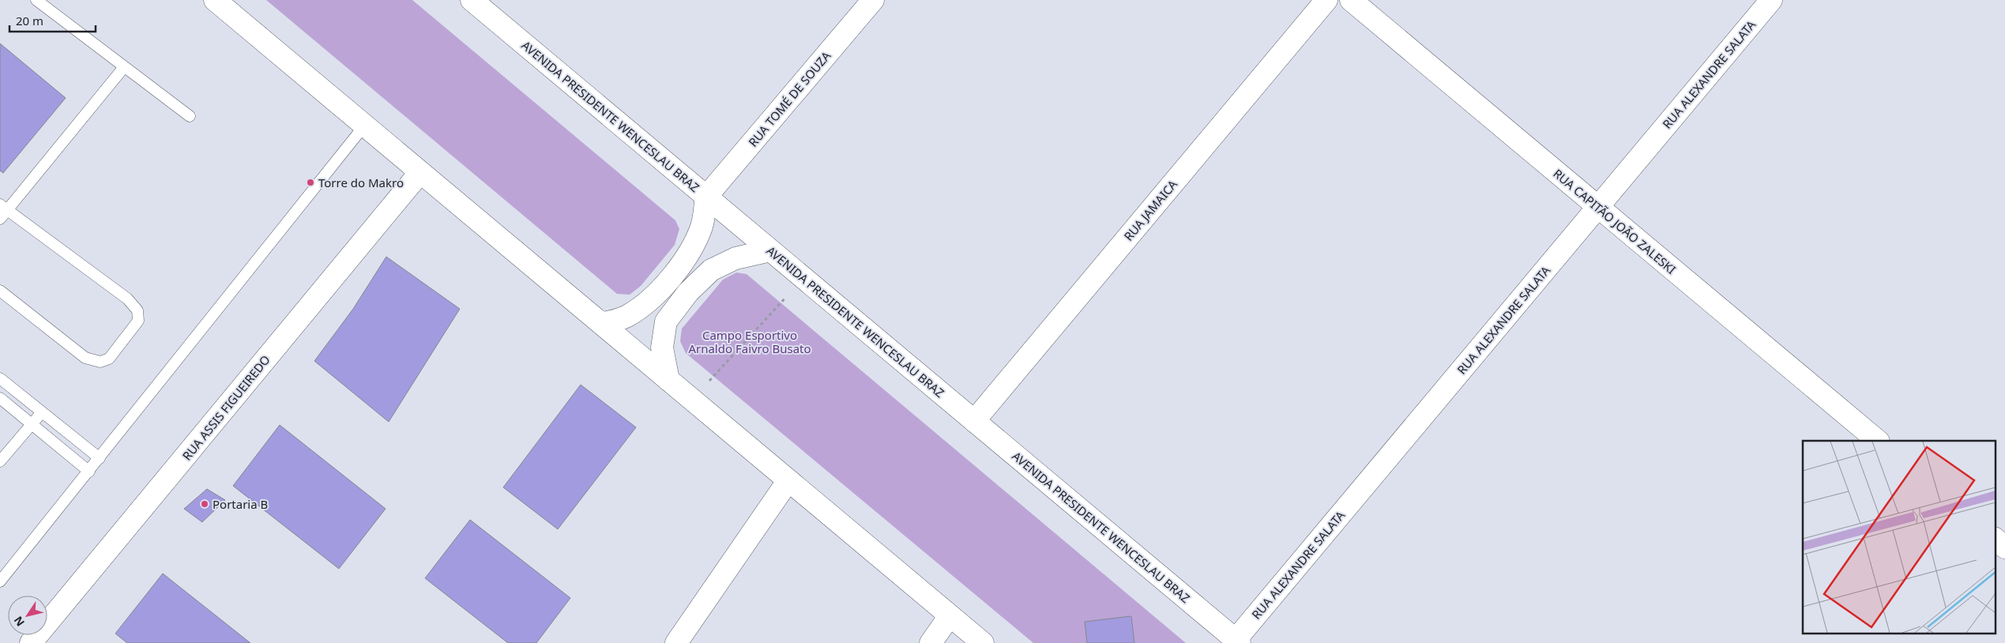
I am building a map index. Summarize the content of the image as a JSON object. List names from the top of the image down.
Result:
{
  "streets": {
    "street": [
      "RUA ALEXANDRE SALATA",
      "RUA TOMÉ DE SOUZA",
      "AVENIDA PRESIDENTE WENCESLAU BRAZ",
      "RUA JAMAICA",
      "RUA CAPITÃO JOÃO ZALESKI",
      "RUA ASSIS FIGUEIREDO"
    ]
  },
  "crossings": [
    ["RUA ALEXANDRE SALATA", "AVENIDA PRESIDENTE WENCESLAU BRAZ"],
    ["RUA ALEXANDRE SALATA", "RUA CAPITÃO JOÃO ZALESKI"],
    ["RUA TOMÉ DE SOUZA", "AVENIDA PRESIDENTE WENCESLAU BRAZ"],
    ["AVENIDA PRESIDENTE WENCESLAU BRAZ", "RUA JAMAICA"]
  ],
  "parks": ["Campo Esportivo Arnaldo Faivro Busato"],
  "places": ["Torre do Makro", "Portaria B"],
  "scale_bar": "20 m",
  "north": "bottom left"
}
